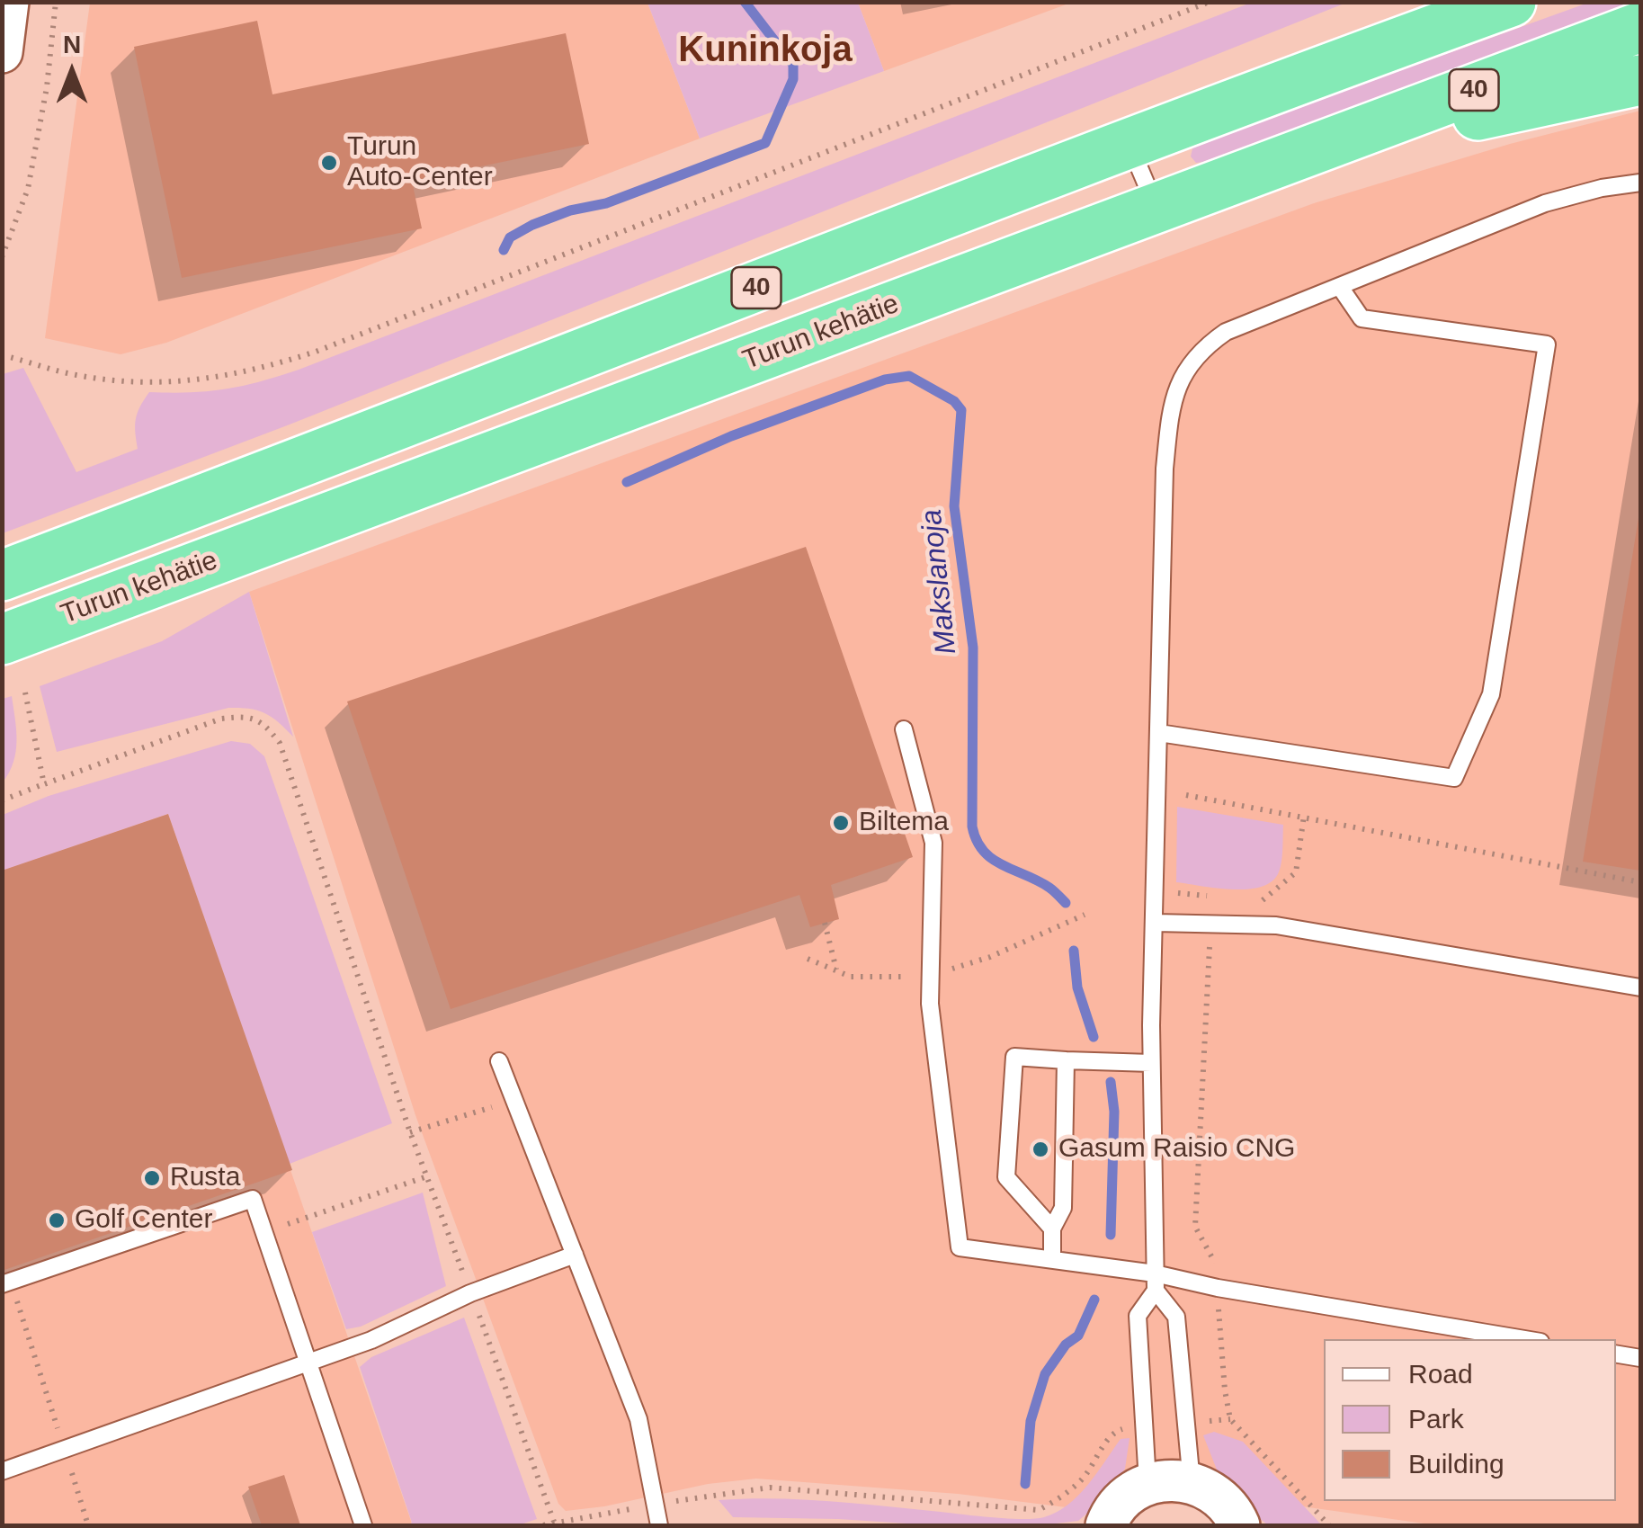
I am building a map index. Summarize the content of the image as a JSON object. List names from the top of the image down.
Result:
{
  "streets": {
    "highway": ["40", "Turun kehätie"]
  },
  "districts": ["Kuninkoja"],
  "water": ["Makslanoja"],
  "places": [
    "Turun Auto-Center",
    "Biltema",
    "Gasum Raisio CNG",
    "Rusta",
    "Golf Center"
  ],
  "legend": ["Road", "Park", "Building"],
  "north": "top"
}
